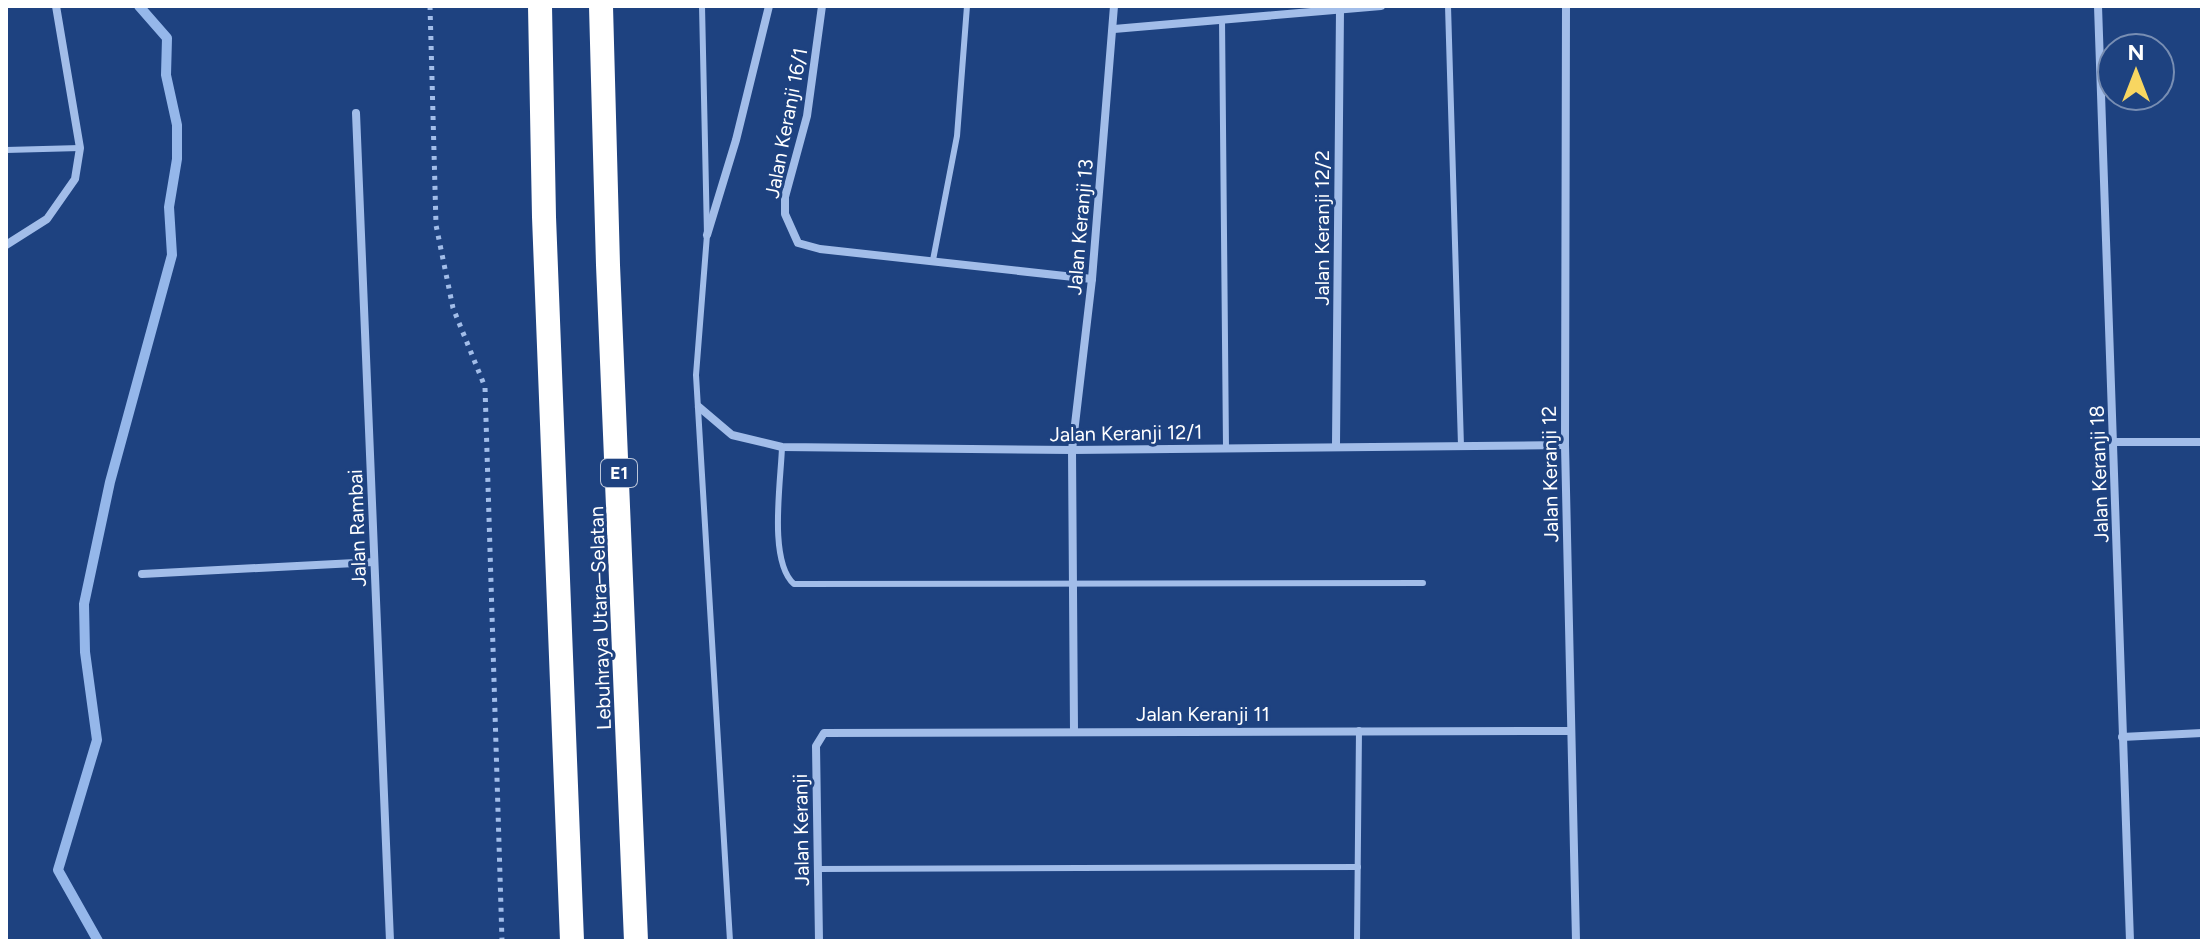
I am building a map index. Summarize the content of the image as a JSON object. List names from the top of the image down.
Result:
{
  "streets": {
    "highway": ["E1", "Lebuhraya Utara–Selatan"],
    "street": [
      "Jalan Keranji 16/1",
      "Jalan Keranji 13",
      "Jalan Keranji 12/2",
      "Jalan Keranji 12/1",
      "Jalan Keranji 12",
      "Jalan Keranji 18",
      "Jalan Rambai",
      "Jalan Keranji 11",
      "Jalan Keranji"
    ]
  },
  "crossings": [
    ["Jalan Keranji 13", "Jalan Keranji 12/1"],
    ["Jalan Keranji 13", "Jalan Keranji 11"],
    ["Jalan Keranji 12/2", "Jalan Keranji 12/1"],
    ["Jalan Keranji 12/1", "Jalan Keranji 12"],
    ["Jalan Keranji 12", "Jalan Keranji 11"],
    ["Jalan Keranji 11", "Jalan Keranji"]
  ],
  "north": "top"
}
